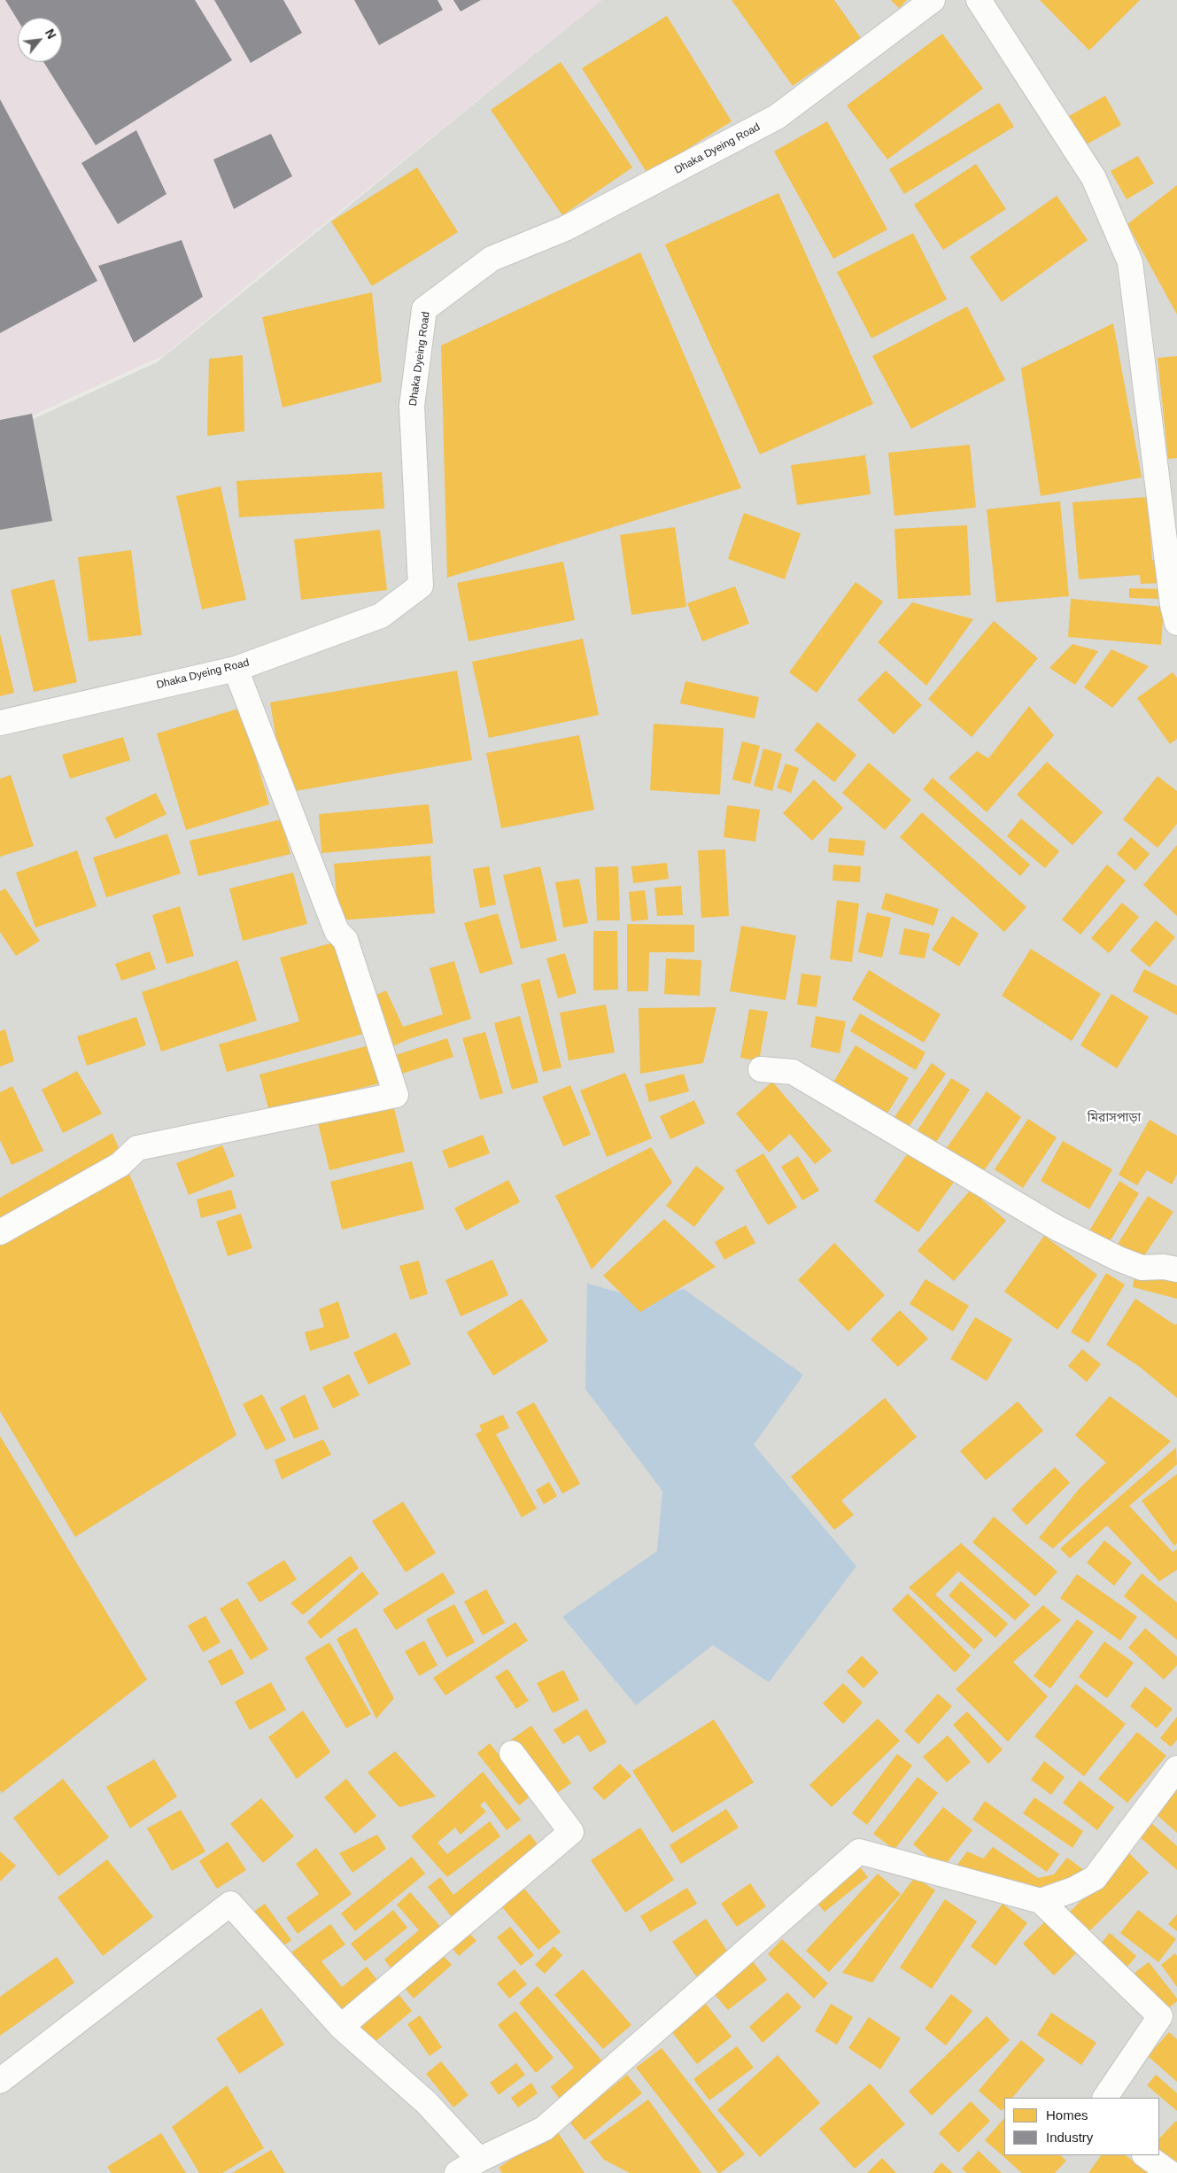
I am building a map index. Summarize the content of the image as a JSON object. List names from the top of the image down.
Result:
{
  "streets": {
    "street": ["Dhaka Dyeing Road"]
  },
  "districts": ["মিরাসপাড়া"],
  "legend": ["Homes", "Industry"],
  "north": "top right"
}
